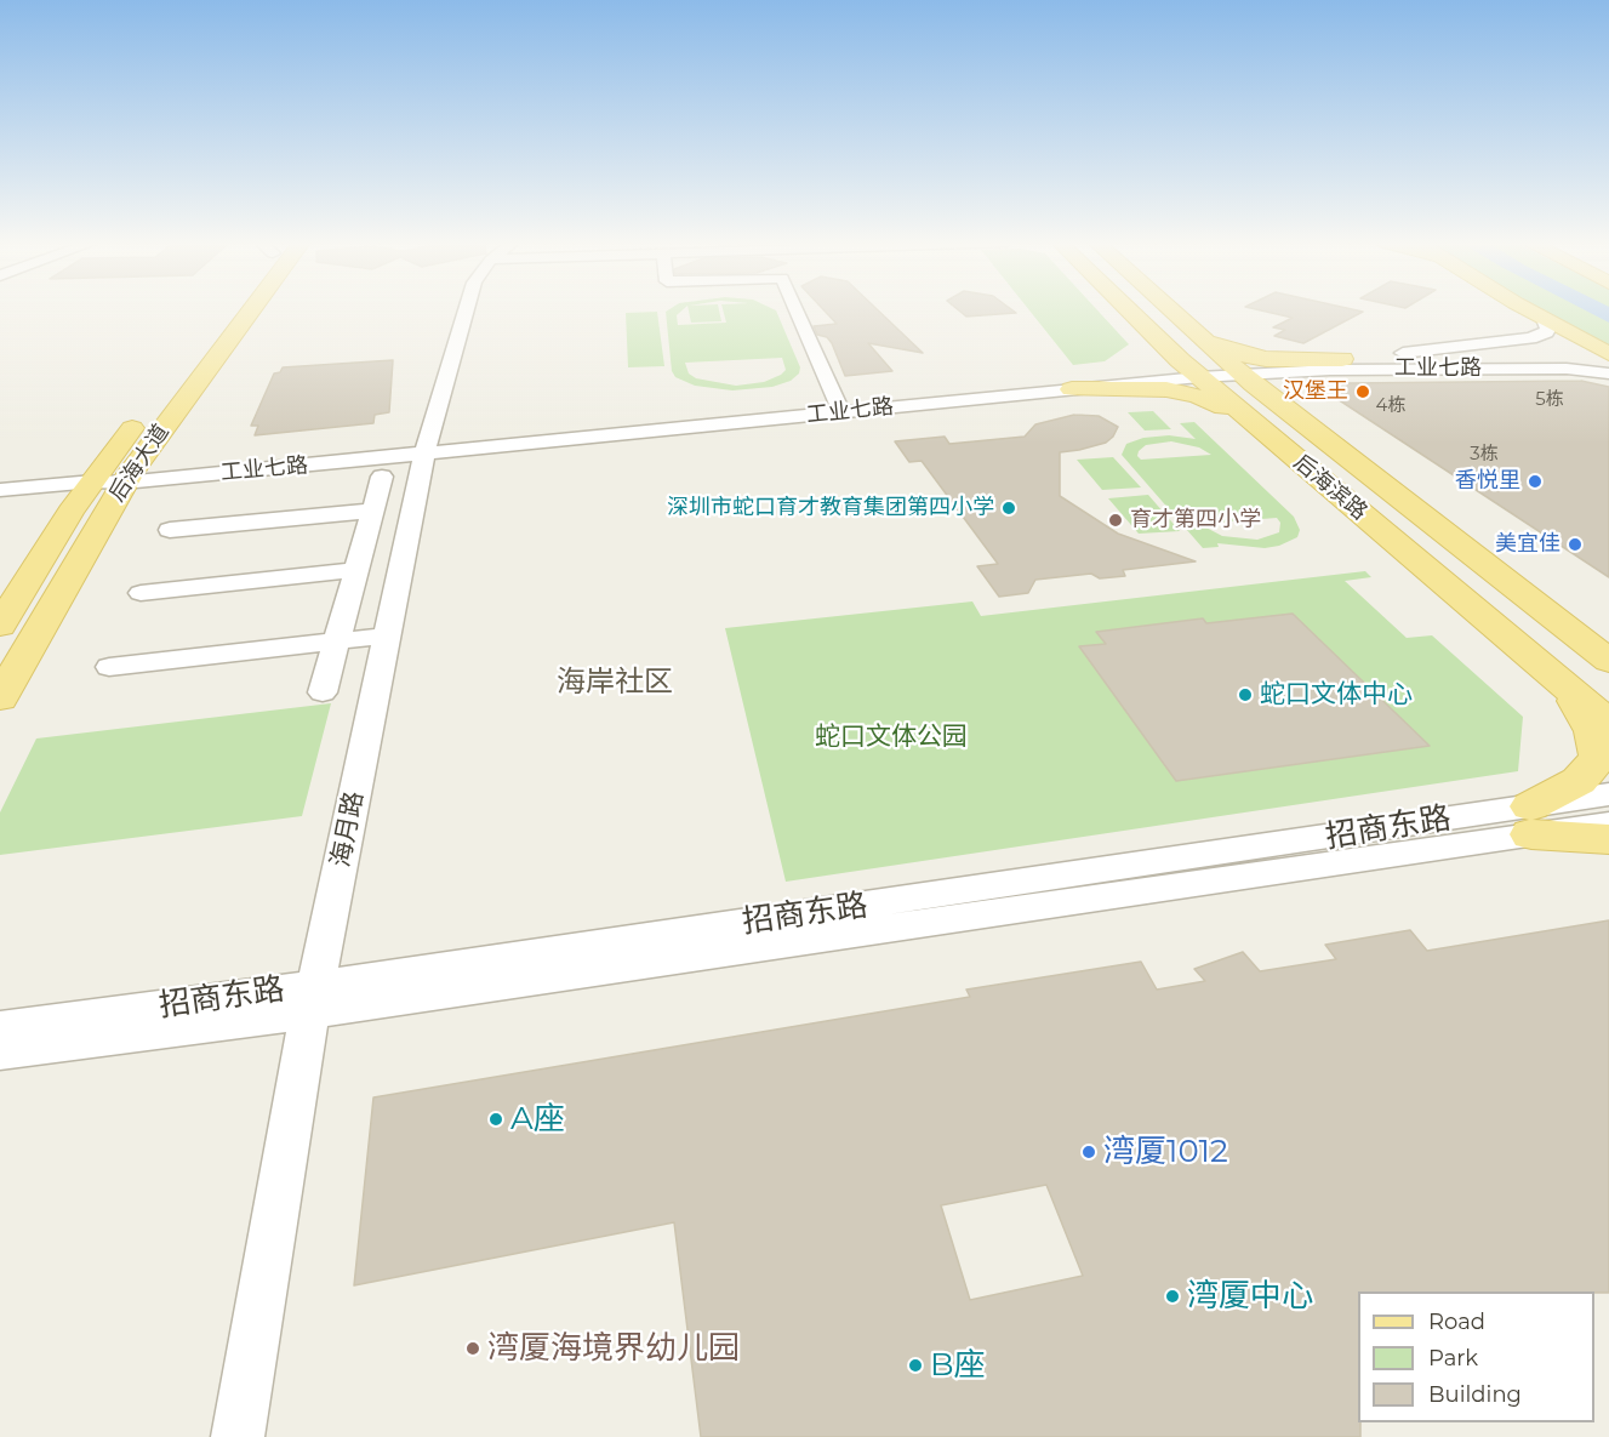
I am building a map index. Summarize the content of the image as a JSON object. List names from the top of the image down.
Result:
{
  "streets": {
    "main road": ["后海大道", "后海滨路"],
    "street": ["工业七路", "招商东路", "海月路"]
  },
  "crossings": [
    ["工业七路", "后海大道"],
    ["工业七路", "后海滨路"],
    ["工业七路", "海月路"],
    ["招商东路", "海月路"]
  ],
  "districts": ["海岸社区"],
  "parks": ["蛇口文体公园"],
  "places": [
    "汉堡王",
    "香悦里",
    "深圳市蛇口育才教育集团第四小学",
    "育才第四小学",
    "美宜佳",
    "蛇口文体中心",
    "A座",
    "湾厦1012",
    "湾厦中心",
    "湾厦海境界幼儿园",
    "B座"
  ],
  "house_numbers": ["5栋", "4栋", "3栋"],
  "legend": ["Road", "Park", "Building"]
}
